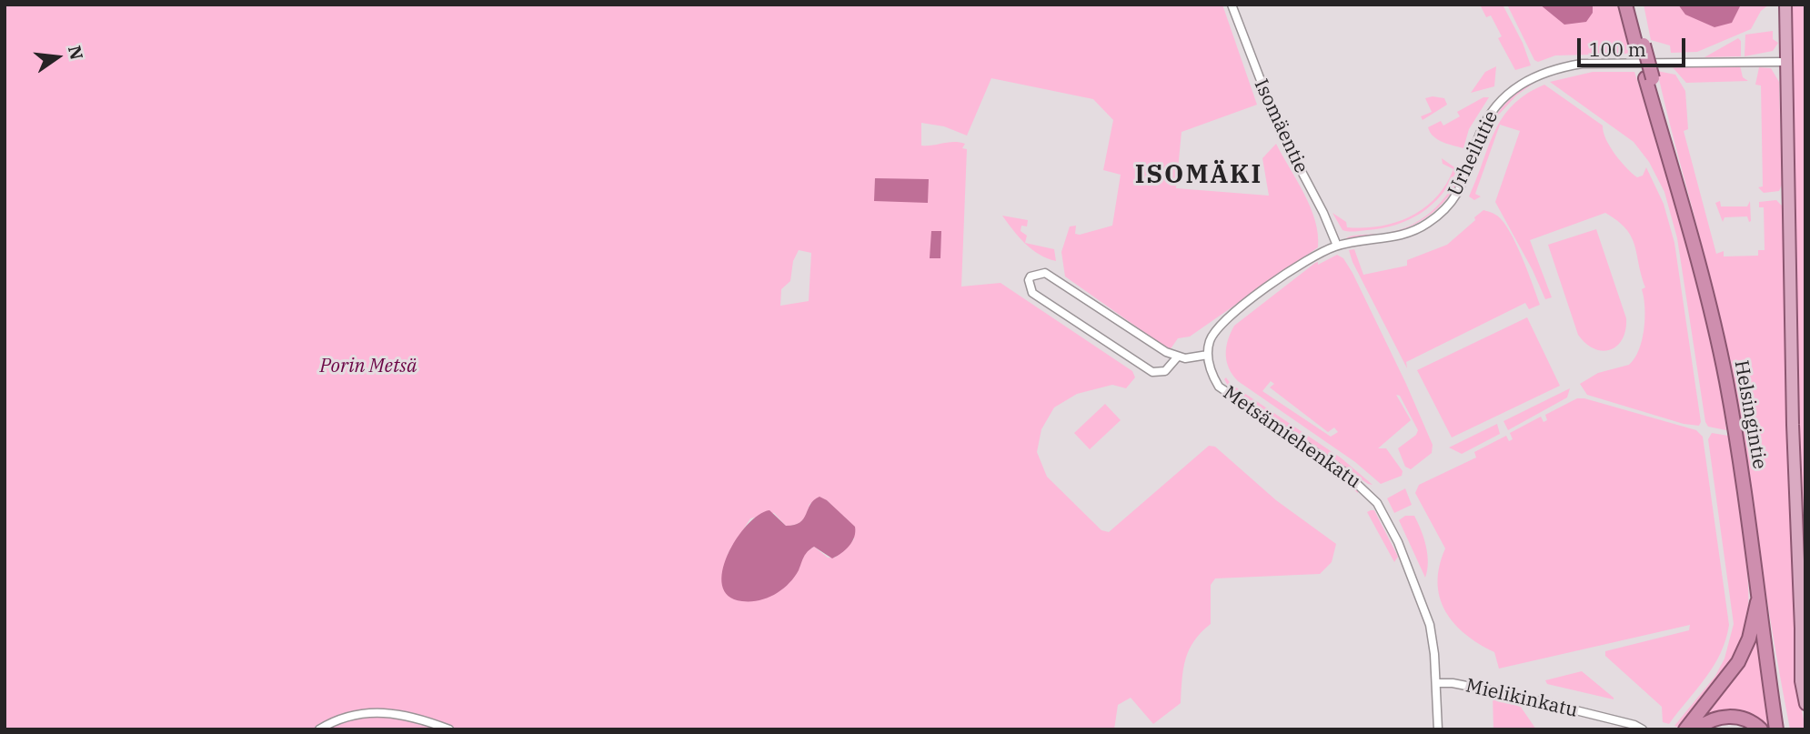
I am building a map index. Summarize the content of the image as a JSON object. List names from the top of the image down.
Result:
{
  "streets": {
    "highway": ["Helsingintie"],
    "street": [
      "Isomäentie",
      "Urheilutie",
      "Metsämiehenkatu",
      "Mielikinkatu"
    ]
  },
  "crossings": [
    ["Isomäentie", "Urheilutie"],
    ["Urheilutie", "Metsämiehenkatu"],
    ["Metsämiehenkatu", "Mielikinkatu"]
  ],
  "districts": ["ISOMÄKI"],
  "parks": ["Porin Metsä"],
  "scale_bar": "100 m",
  "north": "right"
}
